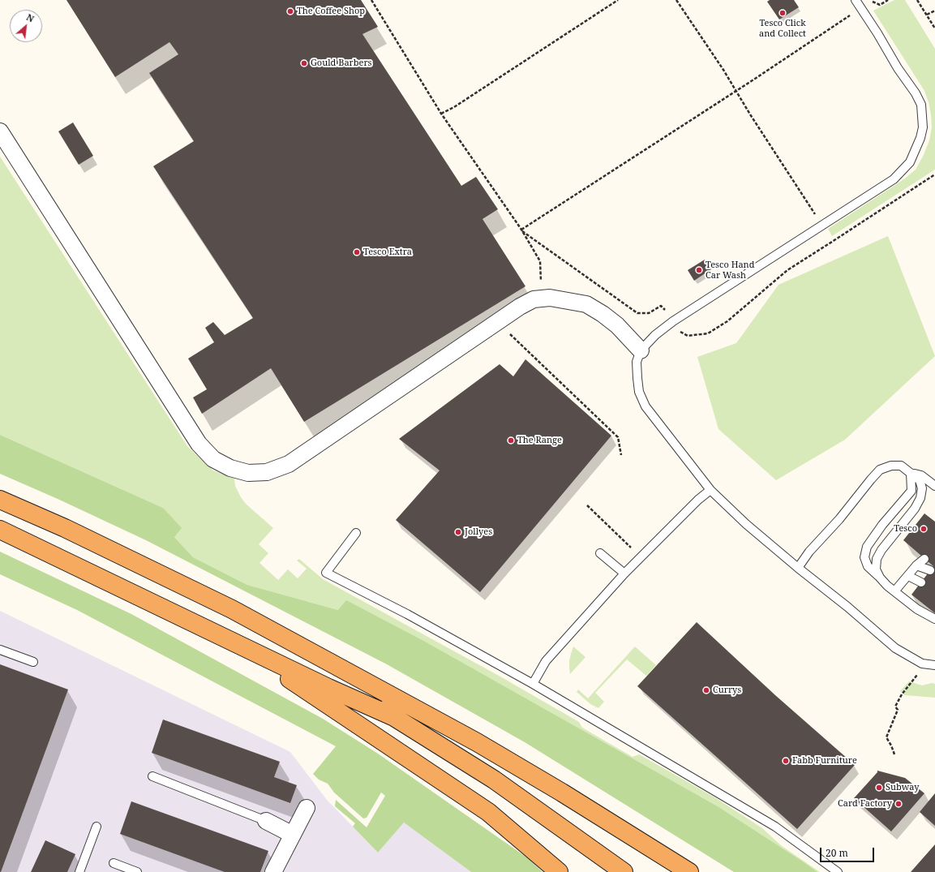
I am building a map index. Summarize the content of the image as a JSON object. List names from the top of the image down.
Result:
{
  "places": [
    "The Coffee Shop",
    "Tesco Click and Collect",
    "Gould Barbers",
    "Tesco Extra",
    "Tesco Hand Car Wash",
    "The Range",
    "Tesco",
    "Jollyes",
    "Currys",
    "Fabb Furniture",
    "Subway",
    "Card Factory"
  ],
  "scale_bar": "20 m",
  "north": "top right"
}
